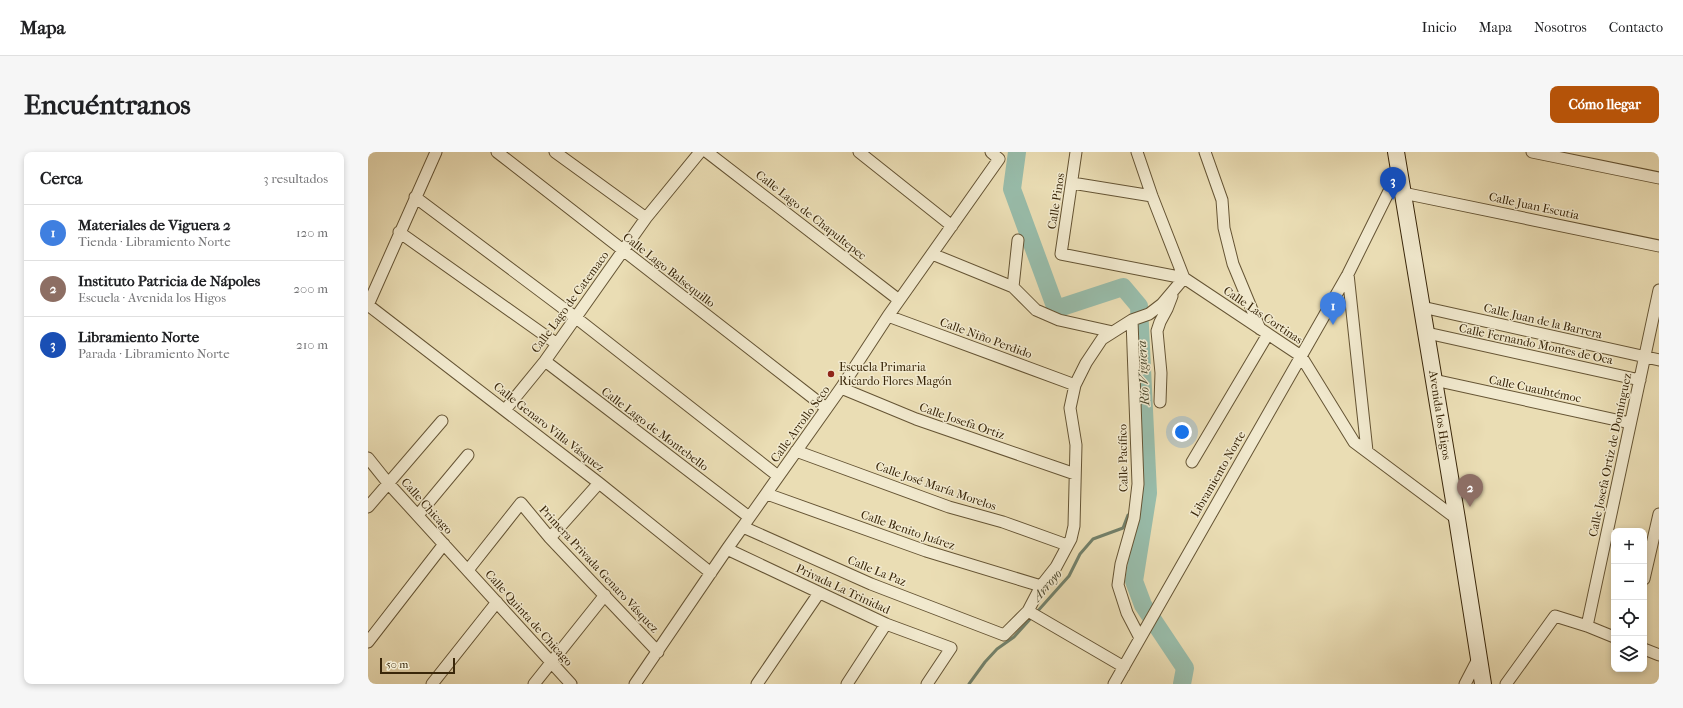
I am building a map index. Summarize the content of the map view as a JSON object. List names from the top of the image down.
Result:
{
  "streets": {
    "street": [
      "Calle Pinos",
      "Calle Juan Escutia",
      "Calle Lago de Chapultepec",
      "Calle Lago Balsequillo",
      "Calle Lago de Catemaco",
      "Calle Las Cortinas",
      "Calle Juan de la Barrera",
      "Calle Niño Perdido",
      "Calle Fernando Montes de Oca",
      "Calle Cuauhtémoc",
      "Avenida los Higos",
      "Calle Josefa Ortiz",
      "Calle Arrollo Seco",
      "Calle Genaro Villa Vásquez",
      "Calle Lago de Montebello",
      "Calle Josefa Ortiz de Domínguez",
      "Calle Pacífico",
      "Libramiento Norte",
      "Calle José María Morelos",
      "Calle Chicago",
      "Calle Benito Juárez",
      "Primera Privada Genaro Vásquez",
      "Calle La Paz",
      "Privada La Trinidad",
      "Calle Quinta de Chicago"
    ]
  },
  "crossings": [
    ["Calle Pinos", "Calle Las Cortinas"],
    ["Calle Juan Escutia", "Avenida los Higos"],
    ["Calle Lago de Chapultepec", "Calle Arrollo Seco"],
    ["Calle Lago Balsequillo", "Calle Lago de Catemaco"],
    ["Calle Lago Balsequillo", "Calle Arrollo Seco"],
    ["Calle Lago de Catemaco", "Calle Genaro Villa Vásquez"],
    ["Calle Lago de Catemaco", "Calle Lago de Montebello"],
    ["Calle Las Cortinas", "Avenida los Higos"],
    ["Calle Las Cortinas", "Libramiento Norte"],
    ["Calle Juan de la Barrera", "Avenida los Higos"],
    ["Calle Juan de la Barrera", "Calle Josefa Ortiz de Domínguez"],
    ["Calle Niño Perdido", "Calle Arrollo Seco"],
    ["Calle Fernando Montes de Oca", "Avenida los Higos"],
    ["Calle Fernando Montes de Oca", "Calle Josefa Ortiz de Domínguez"],
    ["Calle Cuauhtémoc", "Avenida los Higos"],
    ["Calle Cuauhtémoc", "Calle Josefa Ortiz de Domínguez"],
    ["Avenida los Higos", "Libramiento Norte"],
    ["Calle Josefa Ortiz", "Calle Arrollo Seco"],
    ["Calle Arrollo Seco", "Calle Genaro Villa Vásquez"],
    ["Calle Arrollo Seco", "Calle Lago de Montebello"],
    ["Calle Arrollo Seco", "Calle José María Morelos"],
    ["Calle Arrollo Seco", "Calle Benito Juárez"],
    ["Calle Arrollo Seco", "Primera Privada Genaro Vásquez"],
    ["Calle Arrollo Seco", "Calle La Paz"],
    ["Calle Arrollo Seco", "Privada La Trinidad"],
    ["Calle Lago de Montebello", "Calle La Paz"],
    ["Calle Pacífico", "Libramiento Norte"],
    ["Calle Chicago", "Primera Privada Genaro Vásquez"],
    ["Calle Chicago", "Calle Quinta de Chicago"],
    ["Primera Privada Genaro Vásquez", "Calle Quinta de Chicago"]
  ],
  "water": ["Río Viguera", "Arroyo"],
  "places": ["Escuela Primaria Ricardo Flores Magón"],
  "scale_bar": "50 m",
  "page": {
    "header": "Mapa",
    "nav": [
      "Inicio",
      "Mapa",
      "Nosotros",
      "Contacto"
    ],
    "buttons": "Cómo llegar",
    "title": "Encuéntranos",
    "heading": ["Cerca", "3 resultados"],
    "pins": ["3", "1", "2"],
    "list": [
      {
        "mark": "1",
        "name": "Materiales de Viguera 2",
        "note": "Tienda · Libramiento Norte",
        "value": "120 m"
      },
      {
        "mark": "2",
        "name": "Instituto Patricia de Nápoles",
        "note": "Escuela · Avenida los Higos",
        "value": "200 m"
      },
      {
        "mark": "3",
        "name": "Libramiento Norte",
        "note": "Parada · Libramiento Norte",
        "value": "210 m"
      }
    ],
    "map_buttons": ["+", "−"],
    "scale": "50 m"
  }
}
